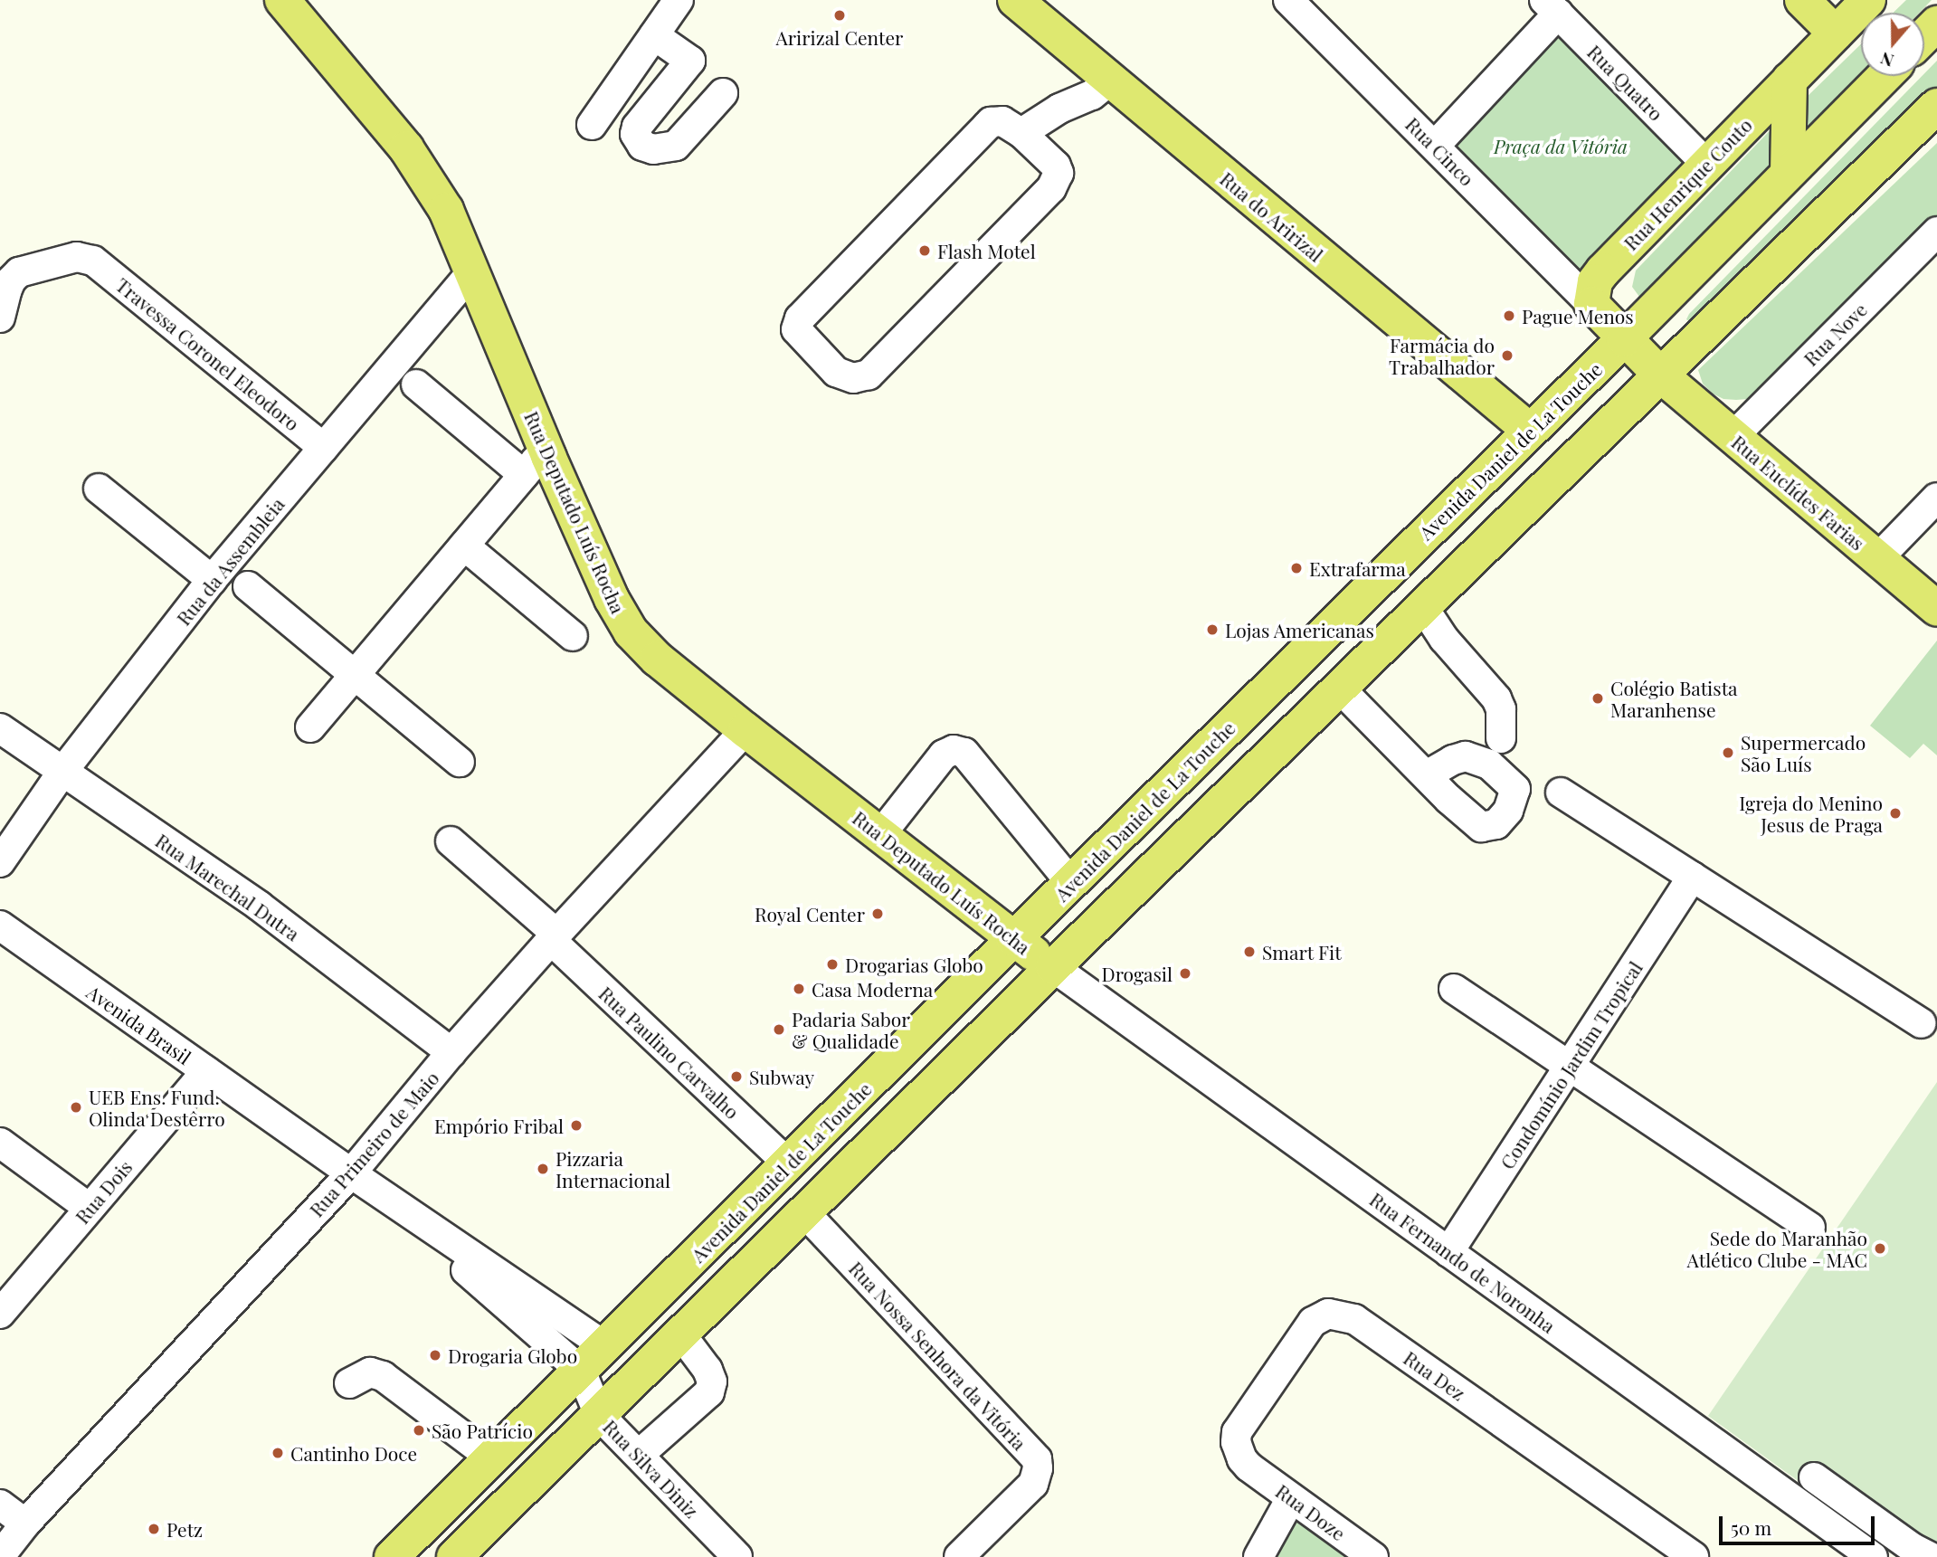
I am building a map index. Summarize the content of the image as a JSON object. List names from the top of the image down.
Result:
{
  "streets": {
    "main road": [
      "Rua Henrique Couto",
      "Rua do Aririzal",
      "Avenida Daniel de La Touche",
      "Rua Euclídes Farias",
      "Rua Deputado Luís Rocha"
    ],
    "street": [
      "Rua Quatro",
      "Rua Cinco",
      "Rua Nove",
      "Travessa Coronel Eleodoro",
      "Rua da Assembleia",
      "Rua Marechal Dutra",
      "Avenida Brasil",
      "Rua Paulino Carvalho",
      "Condomínio Jardim Tropical",
      "Rua Primeiro de Maio",
      "Rua Dois",
      "Rua Fernando de Noronha",
      "Rua Nossa Senhora da Vitória",
      "Rua Dez",
      "Rua Silva Diniz",
      "Rua Doze"
    ]
  },
  "crossings": [
    ["Rua Quatro", "Rua Henrique Couto"],
    ["Rua Cinco", "Rua Henrique Couto"],
    ["Rua do Aririzal", "Avenida Daniel de La Touche"],
    ["Rua Nove", "Rua Euclídes Farias"],
    ["Travessa Coronel Eleodoro", "Rua da Assembleia"],
    ["Avenida Daniel de La Touche", "Rua Deputado Luís Rocha"],
    ["Avenida Daniel de La Touche", "Avenida Brasil"],
    ["Avenida Daniel de La Touche", "Rua Paulino Carvalho"],
    ["Avenida Daniel de La Touche", "Rua Silva Diniz"],
    ["Rua Deputado Luís Rocha", "Rua da Assembleia"],
    ["Rua Deputado Luís Rocha", "Rua Primeiro de Maio"],
    ["Rua Deputado Luís Rocha", "Rua Fernando de Noronha"],
    ["Rua da Assembleia", "Rua Marechal Dutra"],
    ["Rua Marechal Dutra", "Rua Primeiro de Maio"],
    ["Avenida Brasil", "Rua Primeiro de Maio"],
    ["Avenida Brasil", "Rua Dois"],
    ["Avenida Brasil", "Rua Silva Diniz"],
    ["Rua Paulino Carvalho", "Rua Primeiro de Maio"],
    ["Condomínio Jardim Tropical", "Rua Fernando de Noronha"],
    ["Rua Dez", "Rua Doze"]
  ],
  "parks": ["Praça da Vitória"],
  "places": [
    "Aririzal Center",
    "Flash Motel",
    "Pague Menos",
    "Farmácia do Trabalhador",
    "Extrafarma",
    "Lojas Americanas",
    "Colégio Batista Maranhense",
    "Supermercado São Luís",
    "Igreja do Menino Jesus de Praga",
    "Royal Center",
    "Smart Fit",
    "Drogarias Globo",
    "Drogasil",
    "Casa Moderna",
    "Padaria Sabor & Qualidade",
    "Subway",
    "UEB Ens. Fund. Olinda Destêrro",
    "Empório Fribal",
    "Pizzaria Internacional",
    "Sede do Maranhão Atlético Clube - MAC",
    "Drogaria Globo",
    "São Patrício",
    "Cantinho Doce",
    "Petz"
  ],
  "scale_bar": "50 m",
  "north": "bottom"
}
